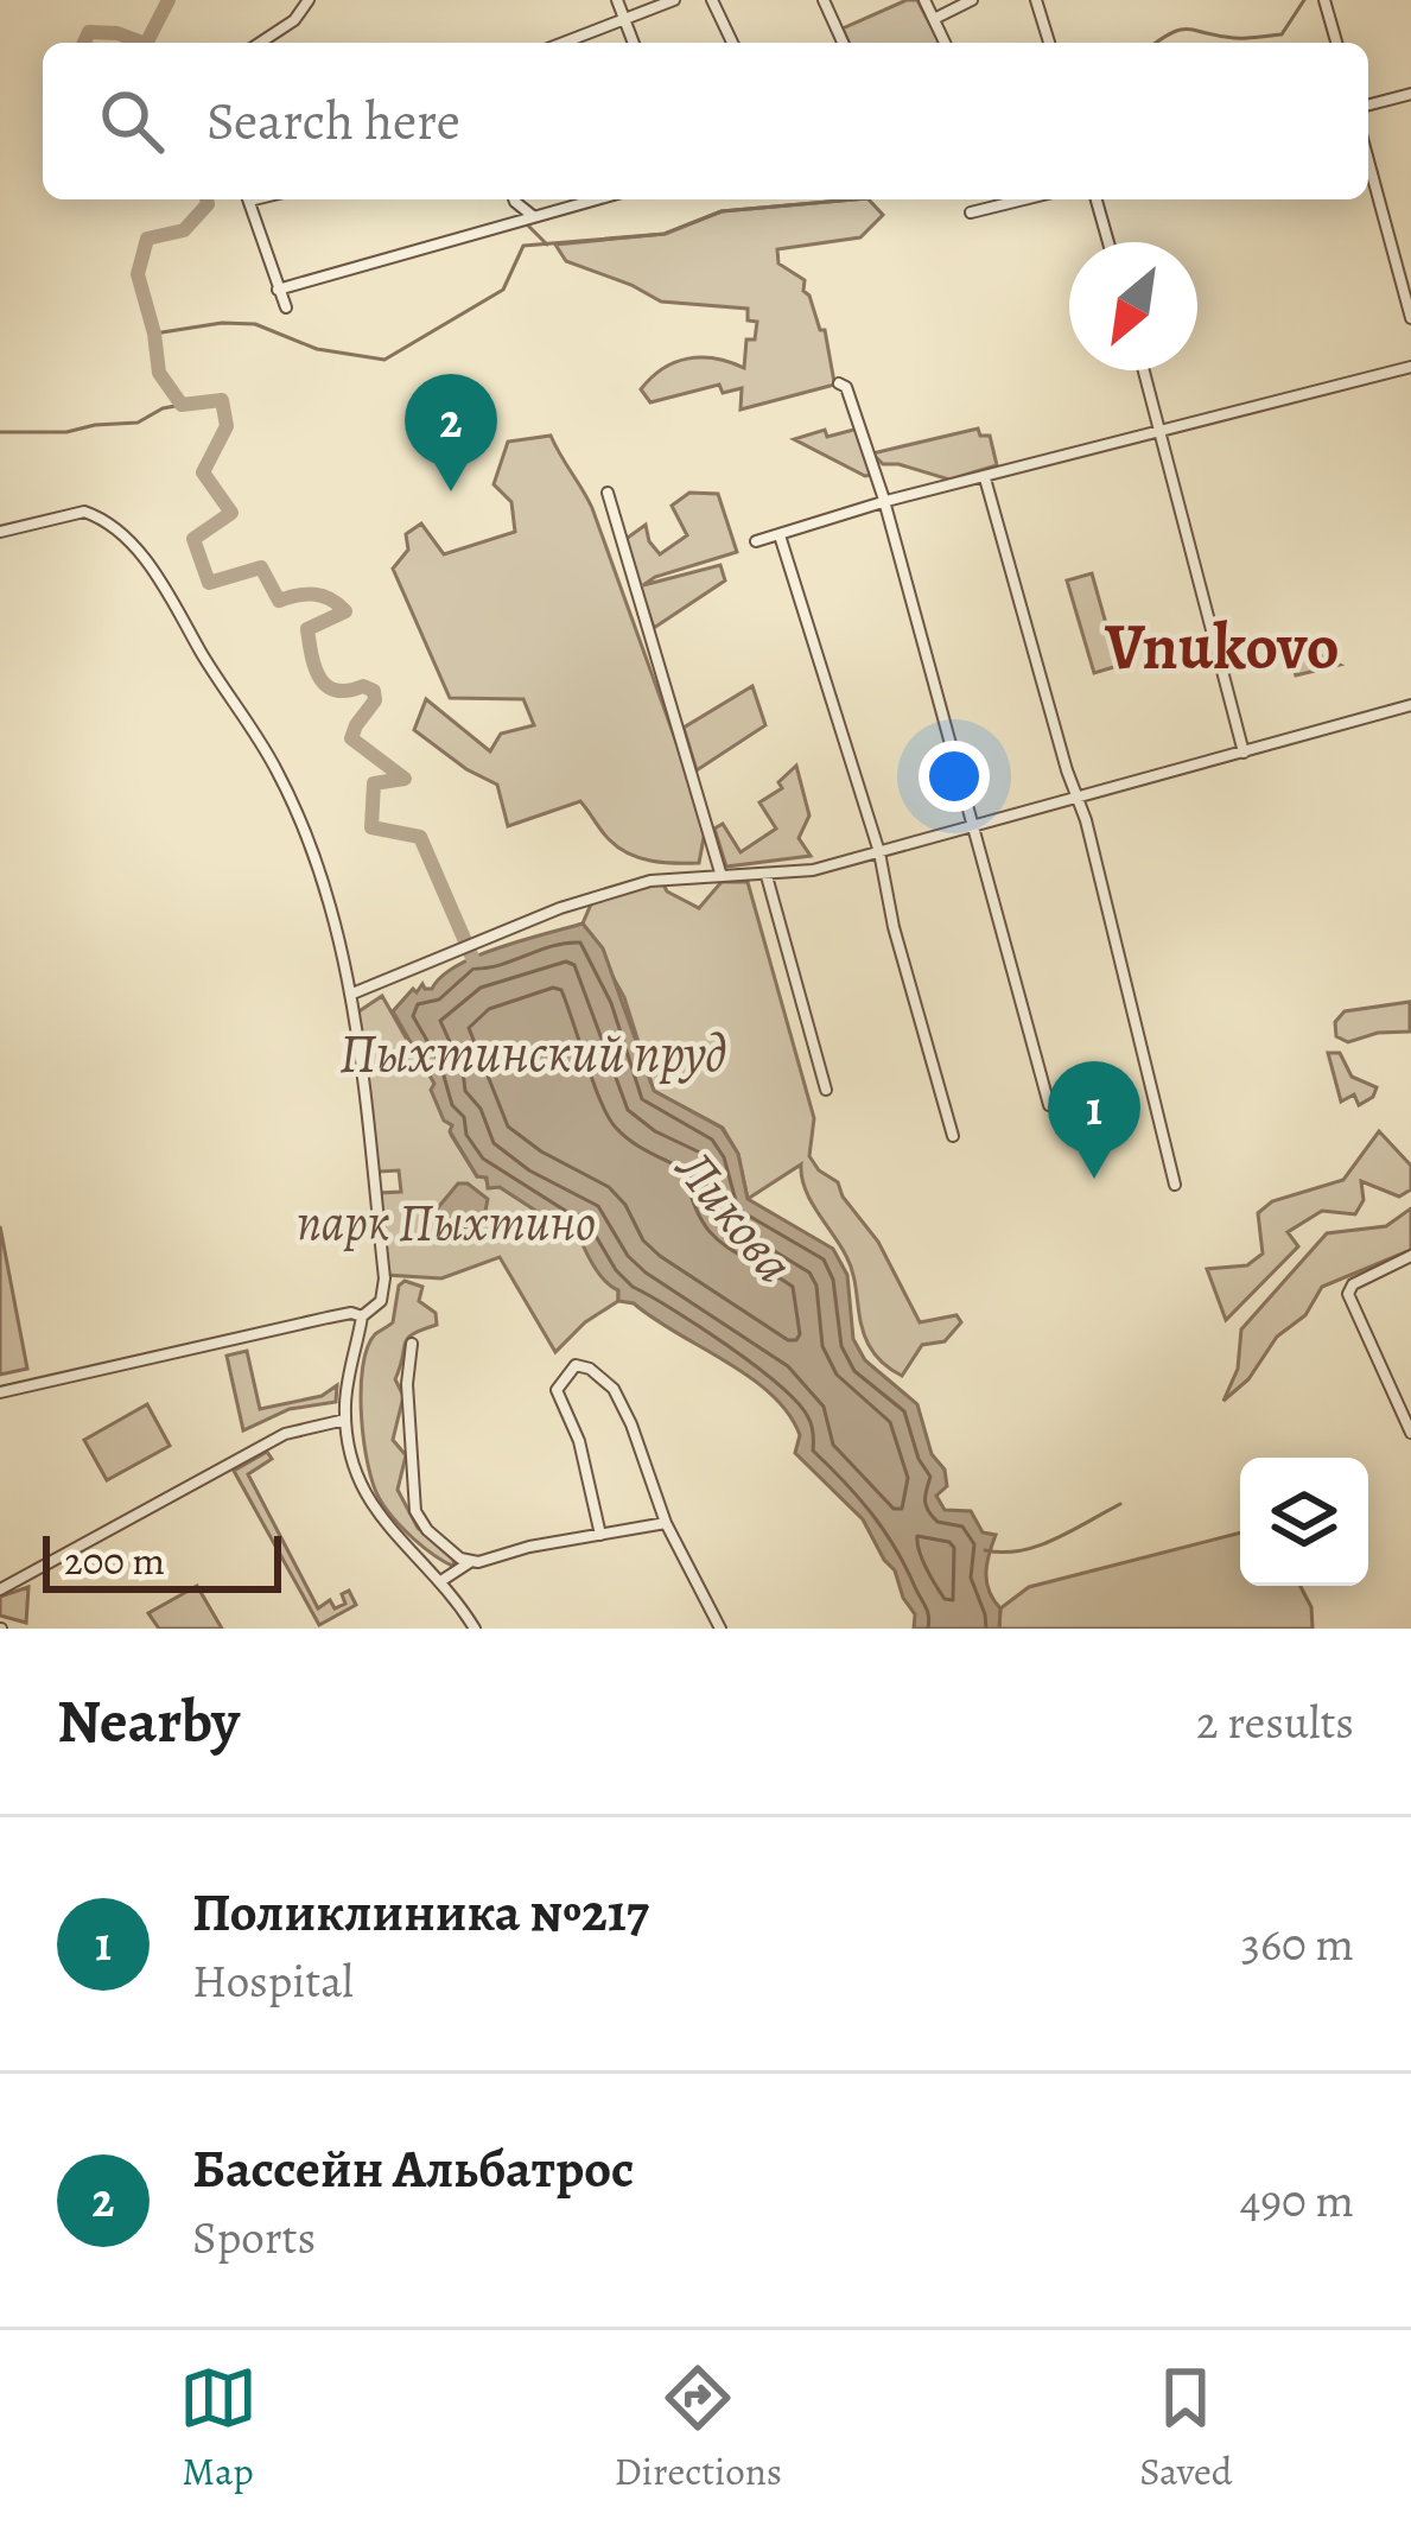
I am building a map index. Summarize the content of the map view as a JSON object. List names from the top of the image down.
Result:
{
  "districts": ["Vnukovo"],
  "water": ["Пыхтинский пруд", "Ликова"],
  "parks": ["парк Пыхтино"],
  "scale_bar": "200 m",
  "north": "bottom left",
  "page": {
    "search": "Search here",
    "pins": ["2", "1"],
    "scale": "200 m",
    "heading": ["Nearby", "2 results"],
    "list": [
      {
        "mark": "1",
        "name": "Поликлиника №217",
        "note": "Hospital",
        "value": "360 m"
      },
      {
        "mark": "2",
        "name": "Бассейн Альбатрос",
        "note": "Sports",
        "value": "490 m"
      }
    ],
    "nav": ["Map", "Directions", "Saved"]
  }
}
